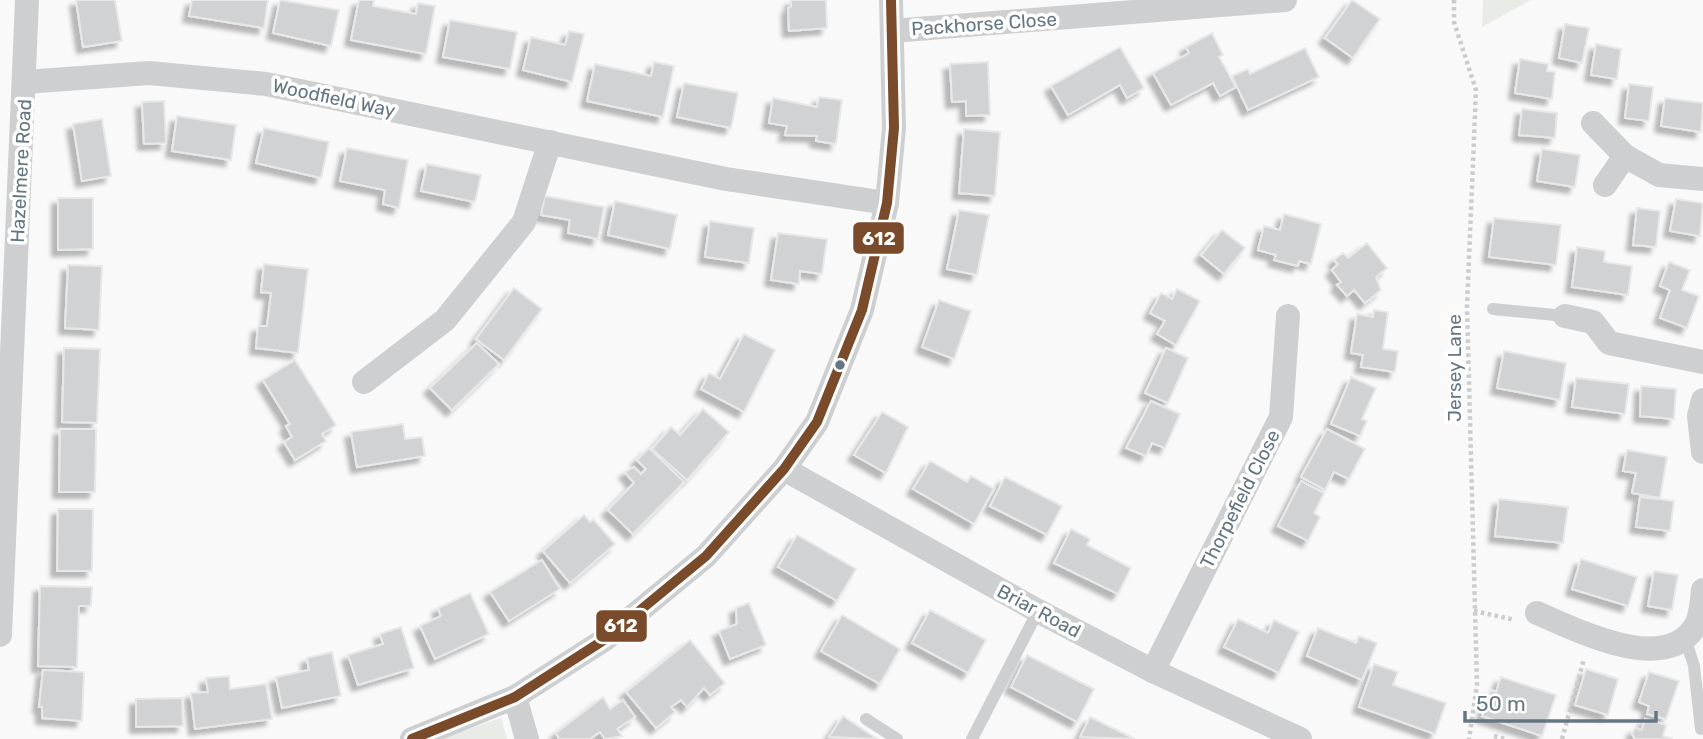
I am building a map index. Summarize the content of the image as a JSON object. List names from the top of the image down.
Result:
{
  "streets": {
    "street": [
      "Packhorse Close",
      "Woodfield Way",
      "Hazelmere Road",
      "Thorpefield Close",
      "Briar Road"
    ],
    "path": ["Jersey Lane"]
  },
  "crossings": [
    ["Woodfield Way", "Hazelmere Road"],
    ["Thorpefield Close", "Briar Road"]
  ],
  "lines": ["transit line 612"],
  "scale_bar": "50 m"
}
